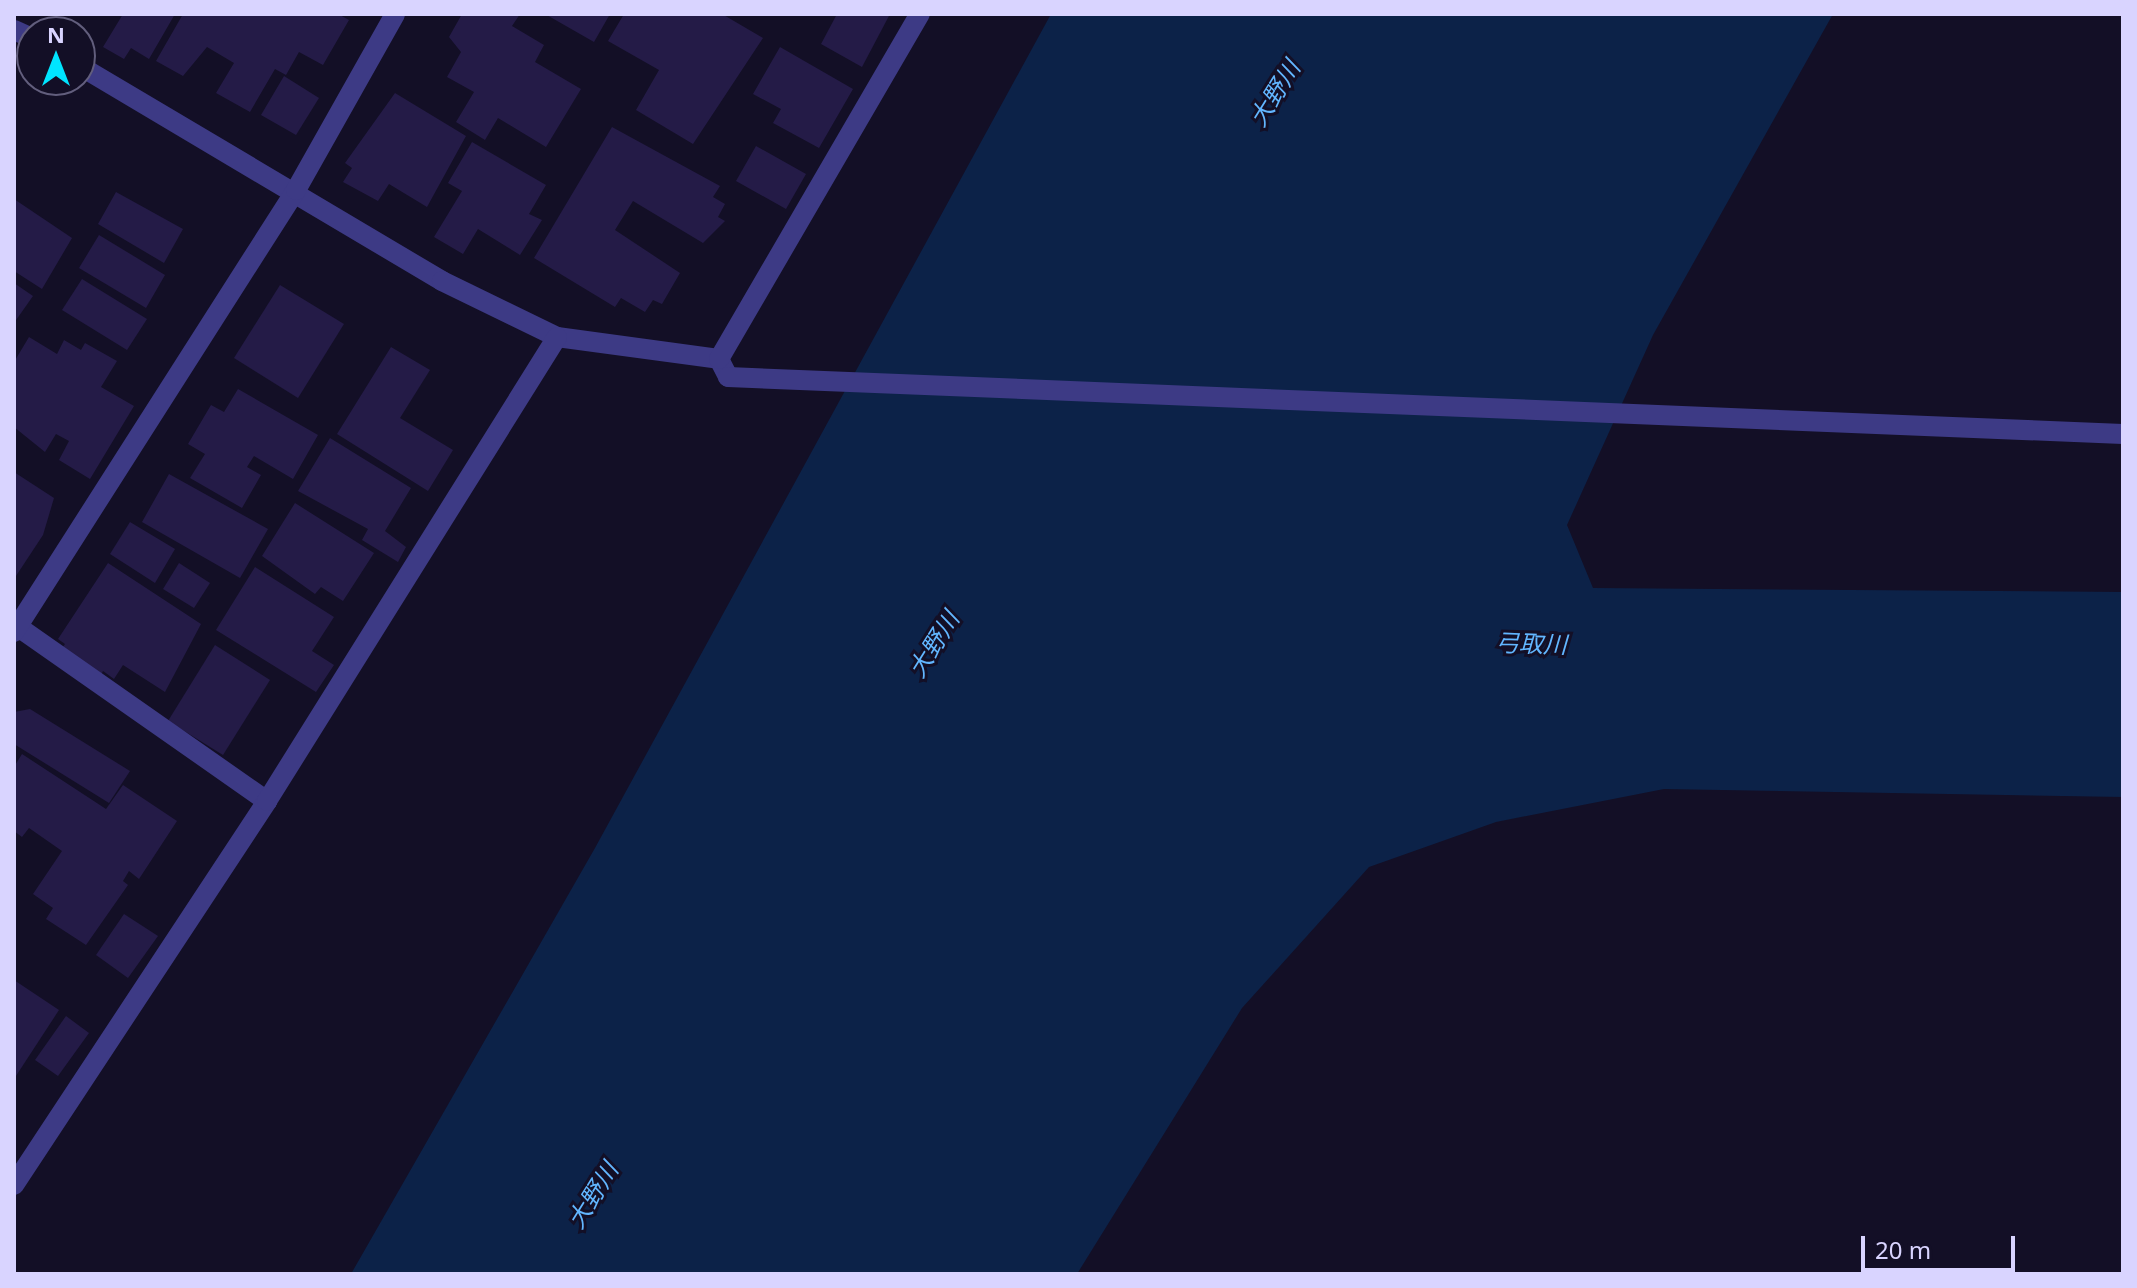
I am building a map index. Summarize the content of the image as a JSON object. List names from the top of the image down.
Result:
{
  "water": ["大野川", "弓取川"],
  "scale_bar": "20 m",
  "north": "top"
}
